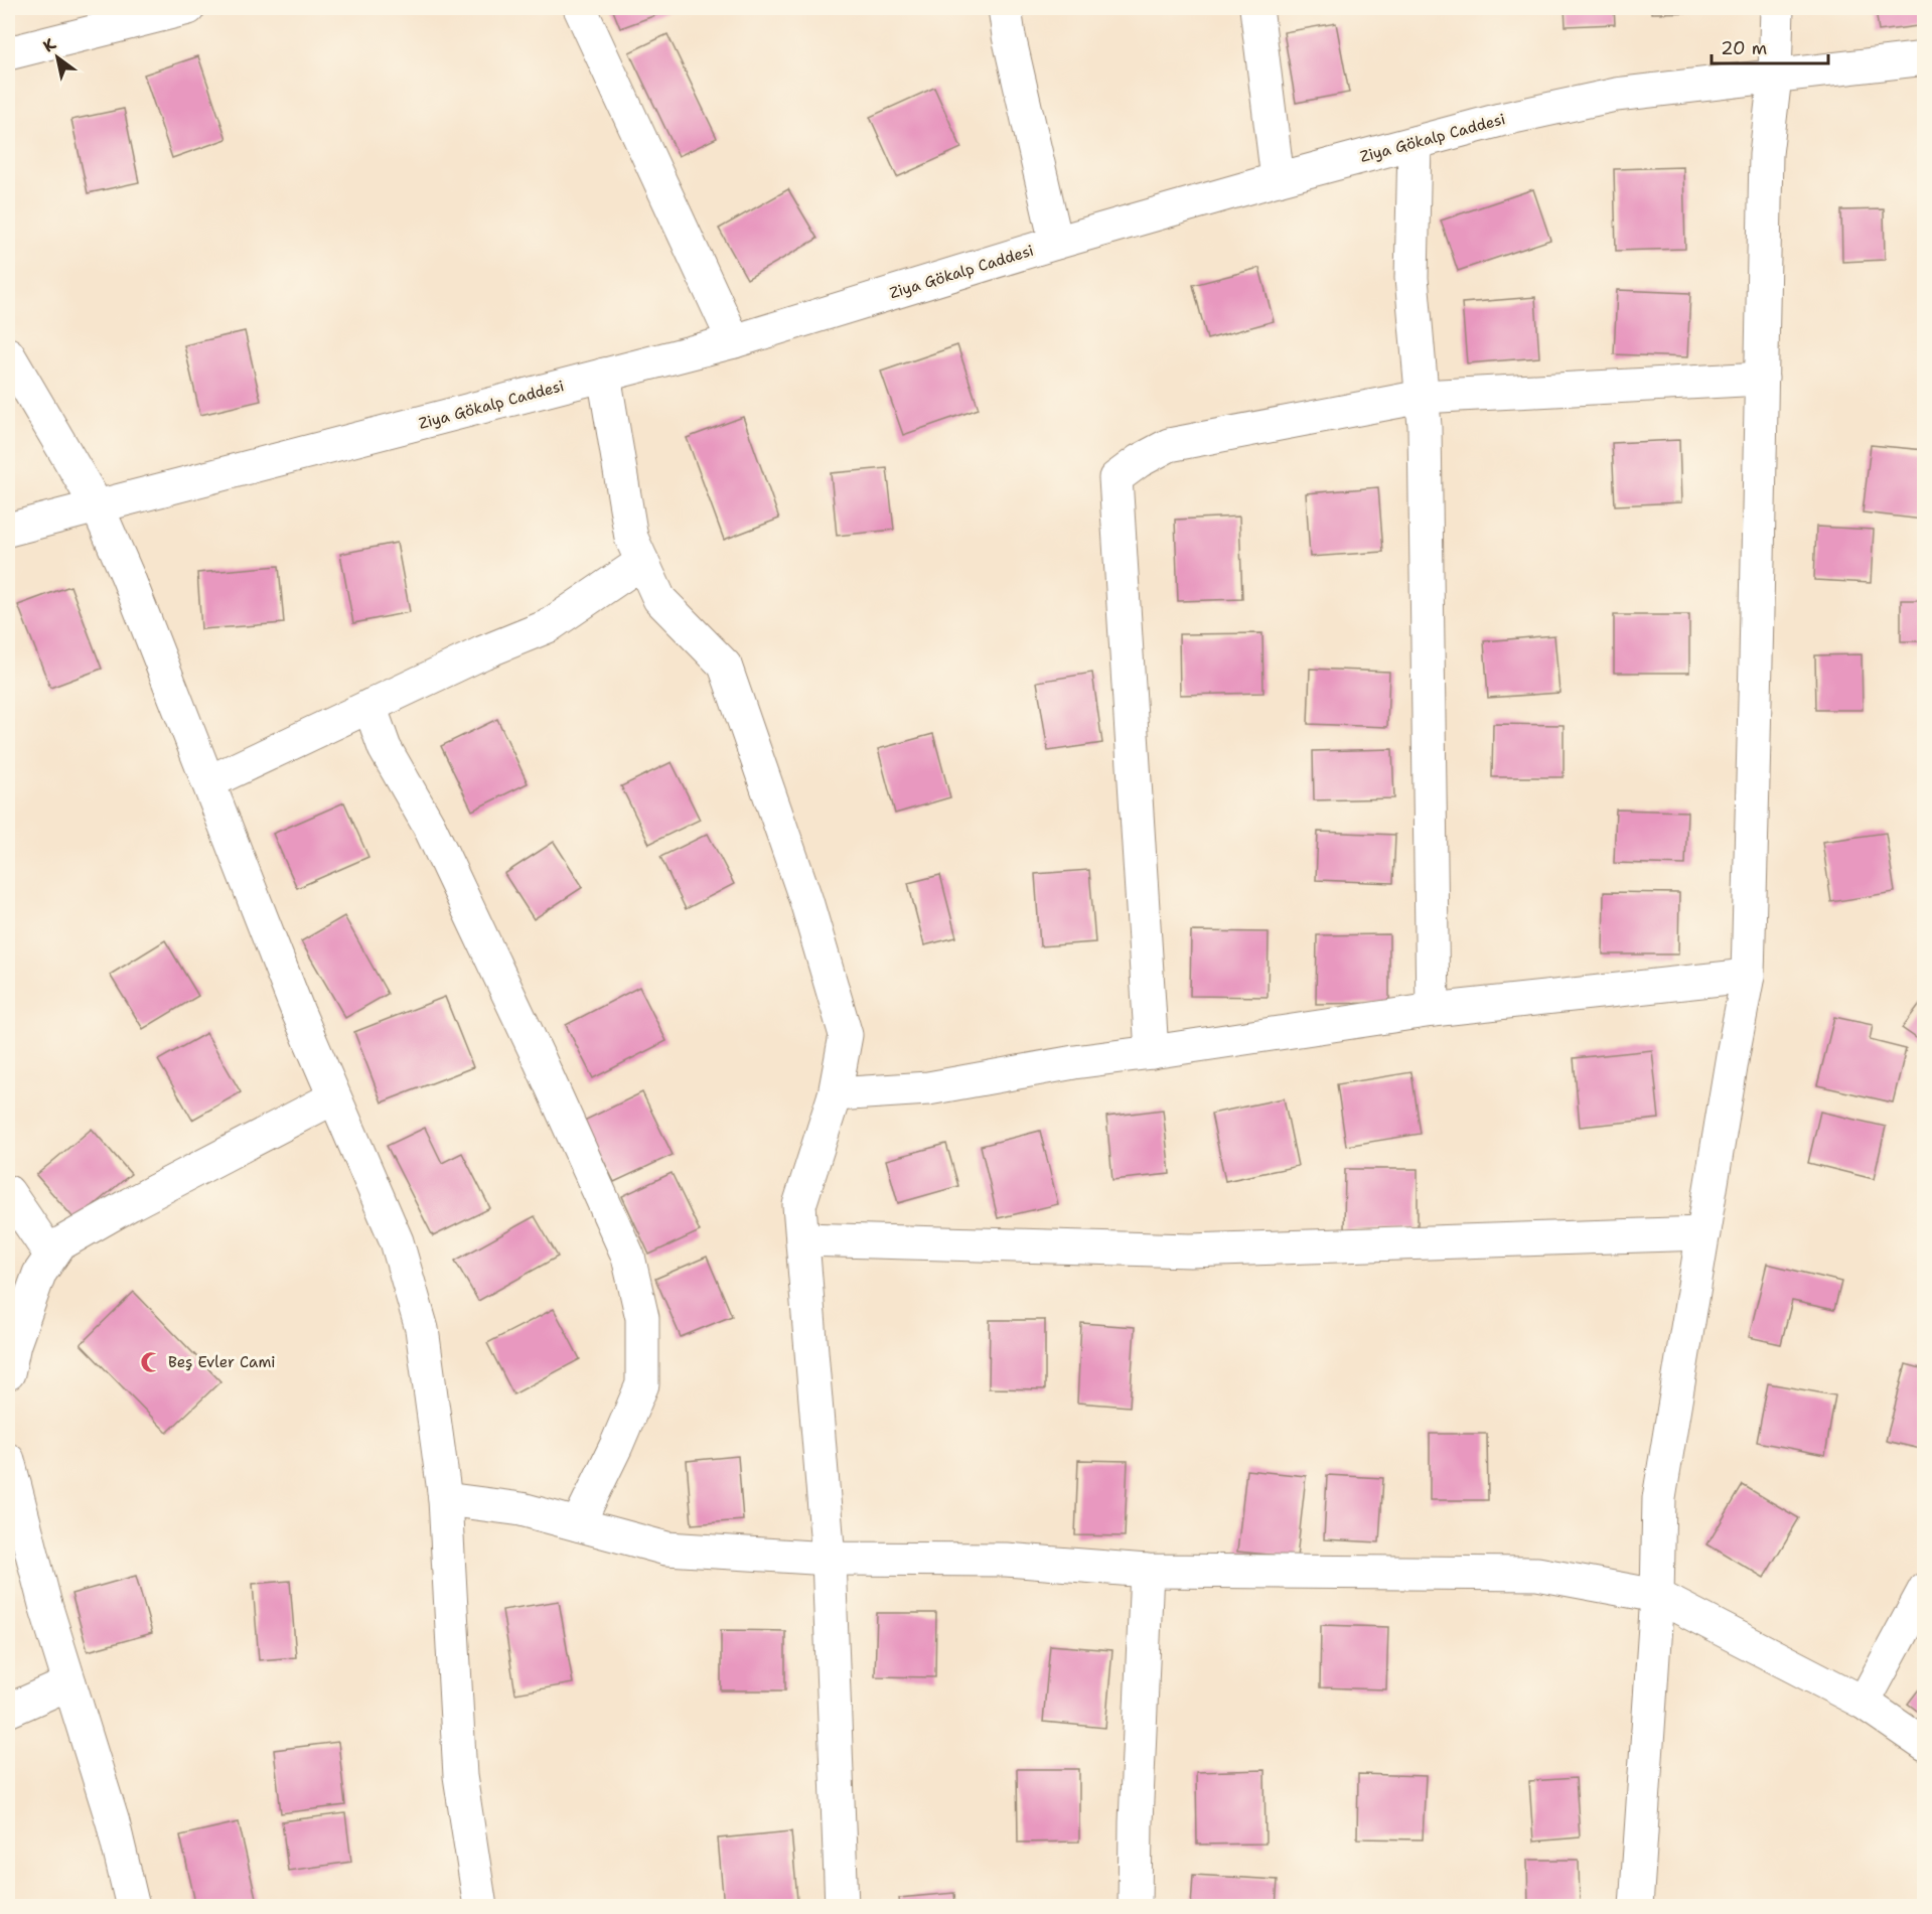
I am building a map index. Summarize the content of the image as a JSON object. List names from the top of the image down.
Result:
{
  "streets": {
    "street": ["Ziya Gökalp Caddesi"]
  },
  "places": {
    "mosque": ["Beş Evler Cami"]
  },
  "scale_bar": "20 m",
  "north": "top left"
}
